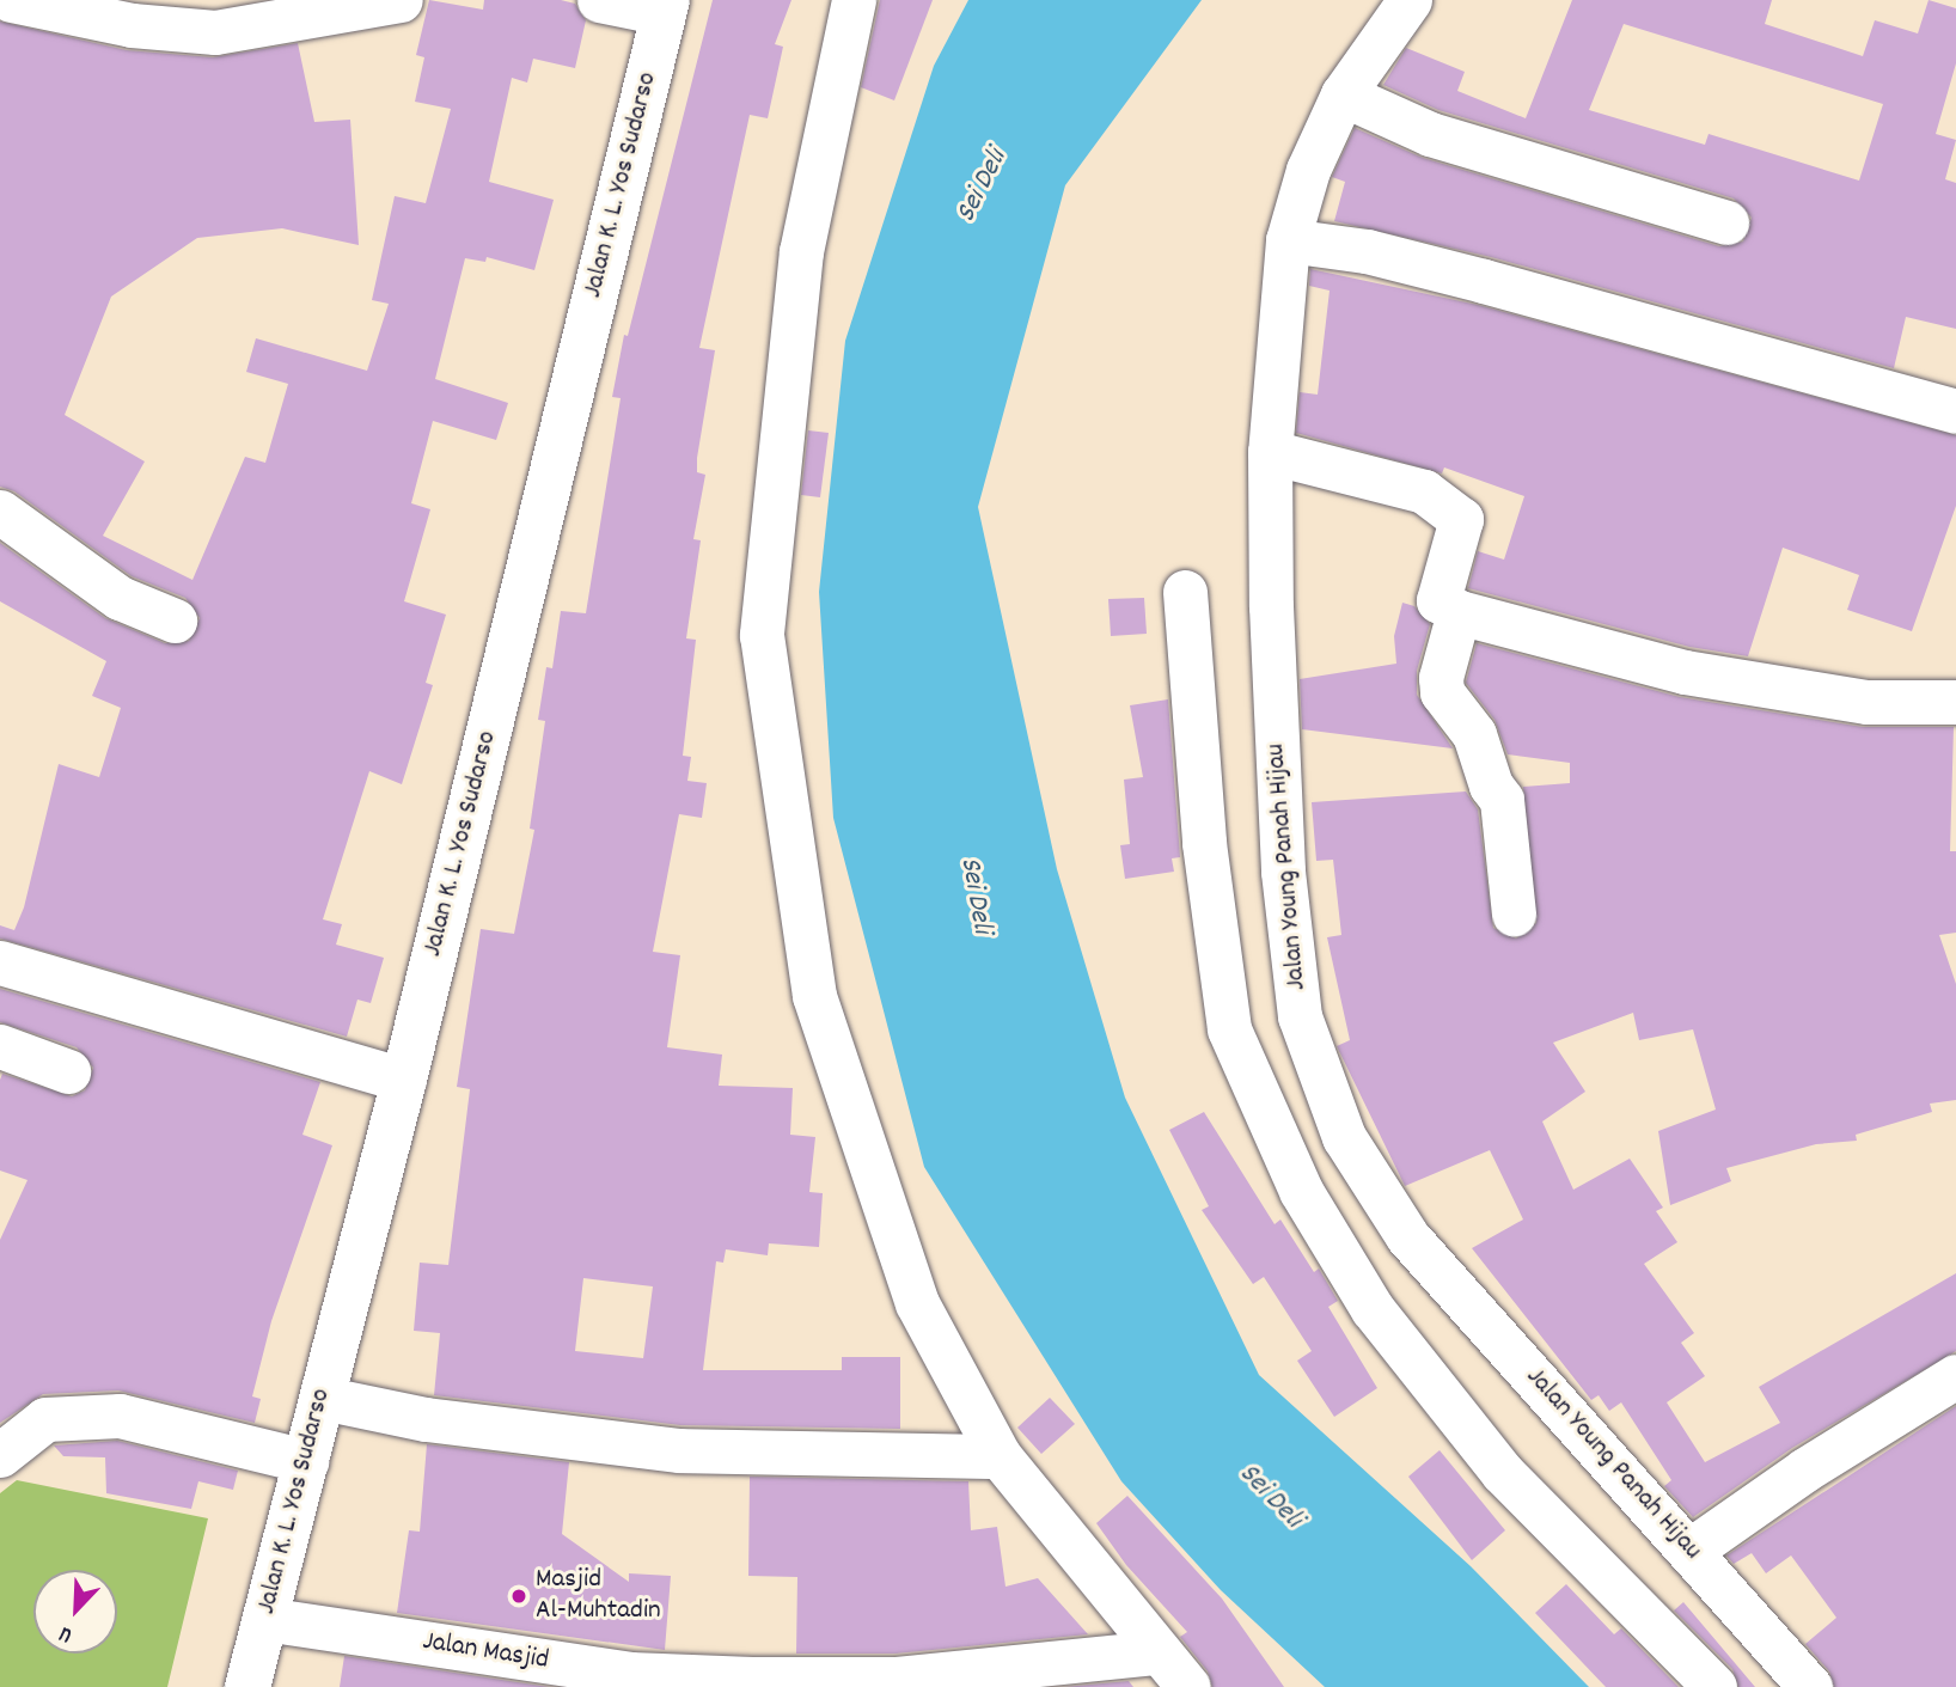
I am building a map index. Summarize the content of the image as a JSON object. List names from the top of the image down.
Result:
{
  "streets": {
    "highway": ["Jalan K. L. Yos Sudarso"],
    "street": ["Jalan Young Panah Hijau", "Jalan Masjid"]
  },
  "crossings": [
    ["Jalan K. L. Yos Sudarso", "Jalan Masjid"]
  ],
  "water": ["Sei Deli"],
  "places": ["Masjid Al-Muhtadin"],
  "north": "bottom left"
}
